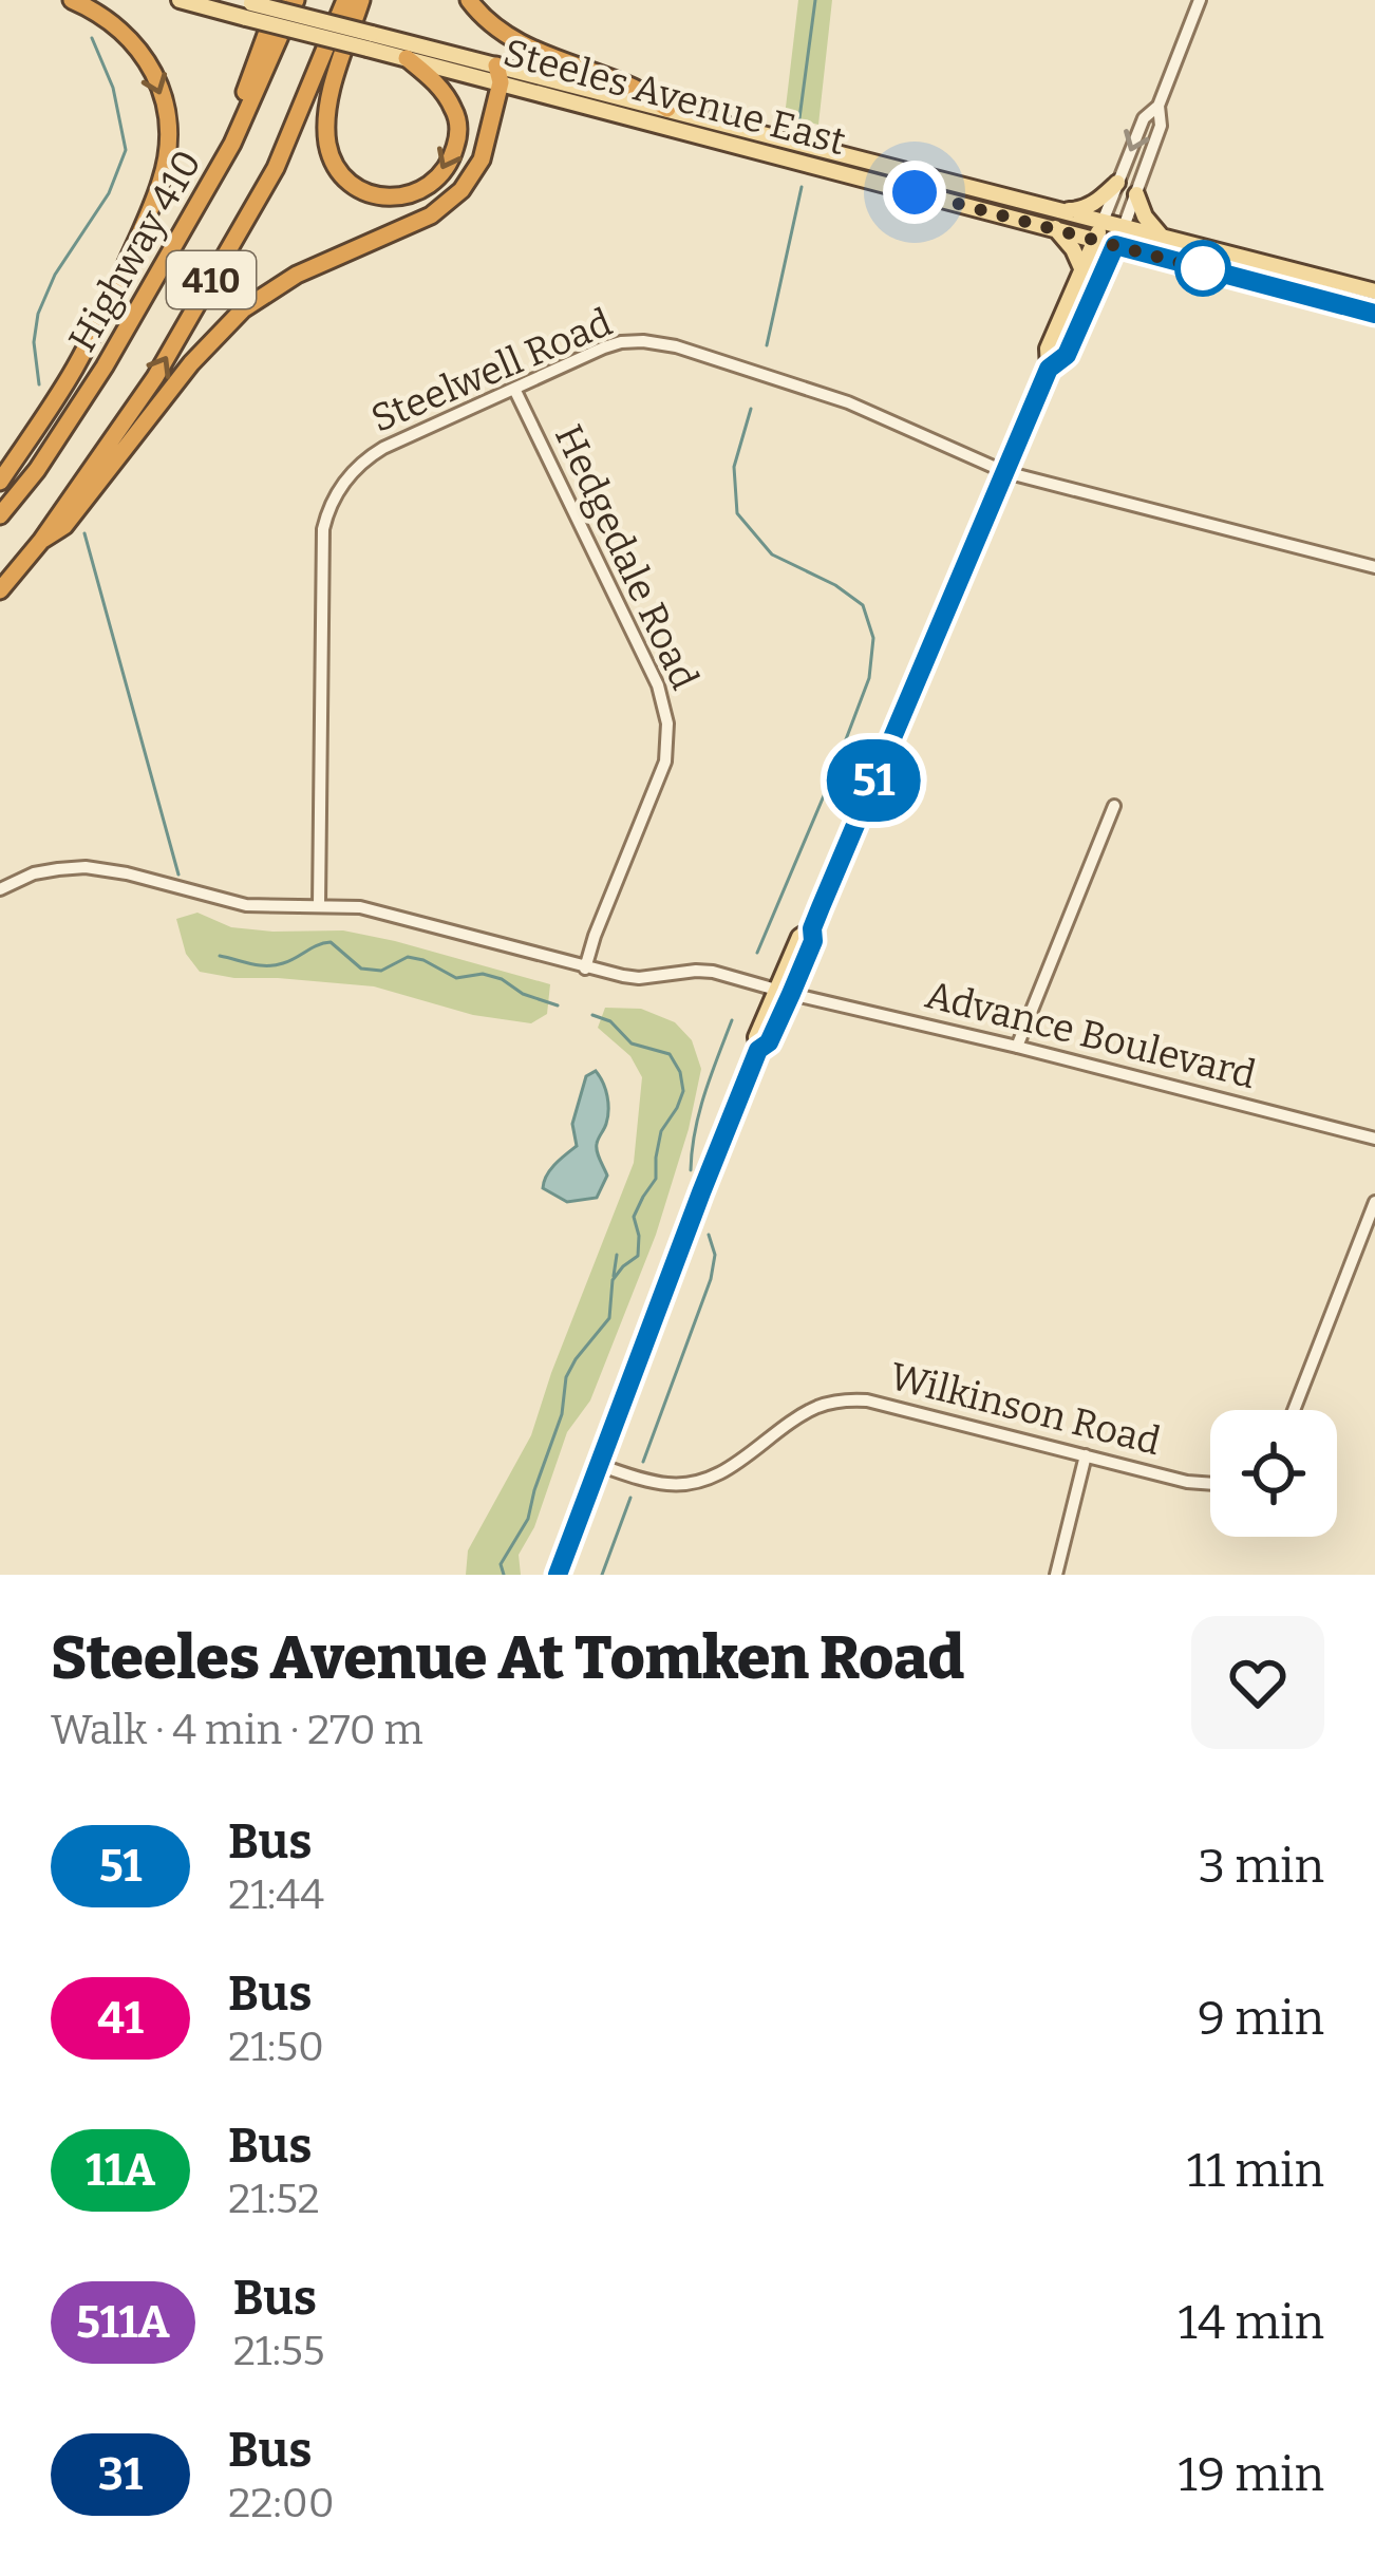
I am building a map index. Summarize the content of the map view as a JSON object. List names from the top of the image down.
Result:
{
  "streets": {
    "highway": ["Highway 410", "410"],
    "main road": ["Steeles Avenue East"],
    "street": [
      "Steelwell Road",
      "Hedgedale Road",
      "Advance Boulevard",
      "Wilkinson Road"
    ]
  },
  "crossings": [
    ["Steelwell Road", "Hedgedale Road"],
    ["Steelwell Road", "Advance Boulevard"],
    ["Hedgedale Road", "Advance Boulevard"]
  ],
  "lines": ["bus line 51"],
  "page": {
    "on_map": "51",
    "heading": ["Steeles Avenue At Tomken Road", "Walk · 4 min · 270 m"],
    "list": [
      {
        "mark": "51",
        "name": "Bus",
        "note": "21:44",
        "value": "3 min"
      },
      {
        "mark": "41",
        "name": "Bus",
        "note": "21:50",
        "value": "9 min"
      },
      {
        "mark": "11A",
        "name": "Bus",
        "note": "21:52",
        "value": "11 min"
      },
      {
        "mark": "511A",
        "name": "Bus",
        "note": "21:55",
        "value": "14 min"
      },
      {
        "mark": "31",
        "name": "Bus",
        "note": "22:00",
        "value": "19 min"
      }
    ]
  }
}
